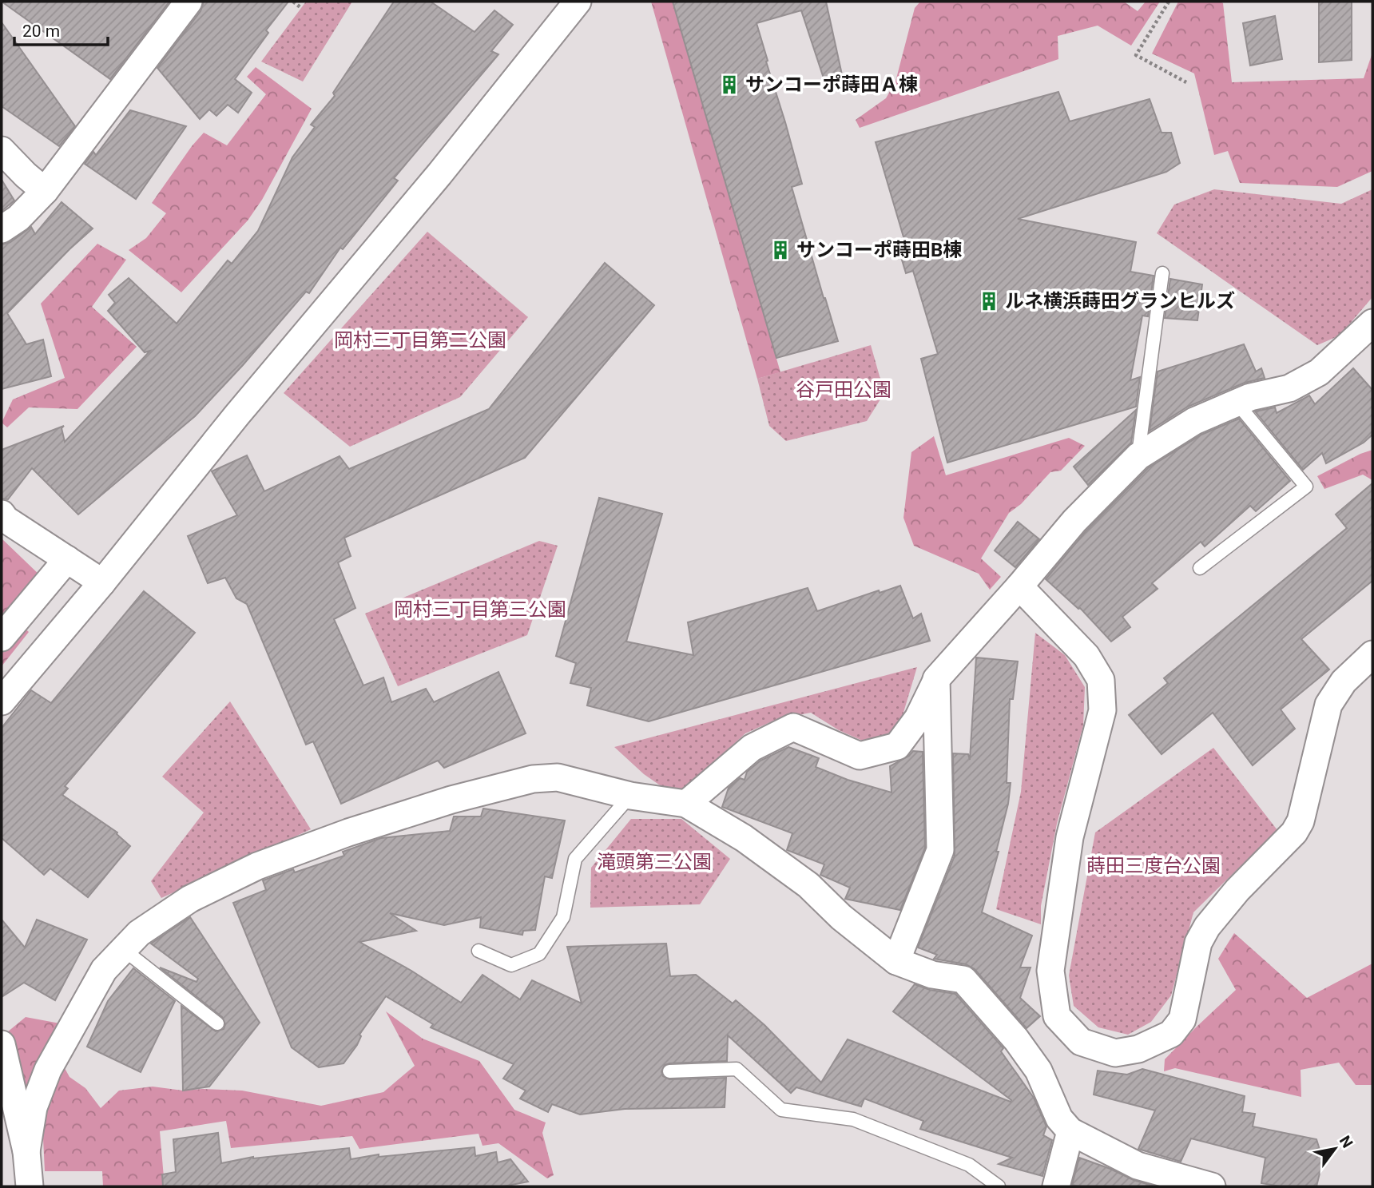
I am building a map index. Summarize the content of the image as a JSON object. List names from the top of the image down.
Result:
{
  "parks": [
    "岡村三丁目第二公園",
    "谷戸田公園",
    "岡村三丁目第三公園",
    "滝頭第三公園",
    "蒔田三度台公園"
  ],
  "places": {
    "building": ["サンコーポ蒔田Ａ棟", "サンコーポ蒔田B棟", "ルネ横浜蒔田グランヒルズ"]
  },
  "scale_bar": "20 m",
  "north": "top right"
}
